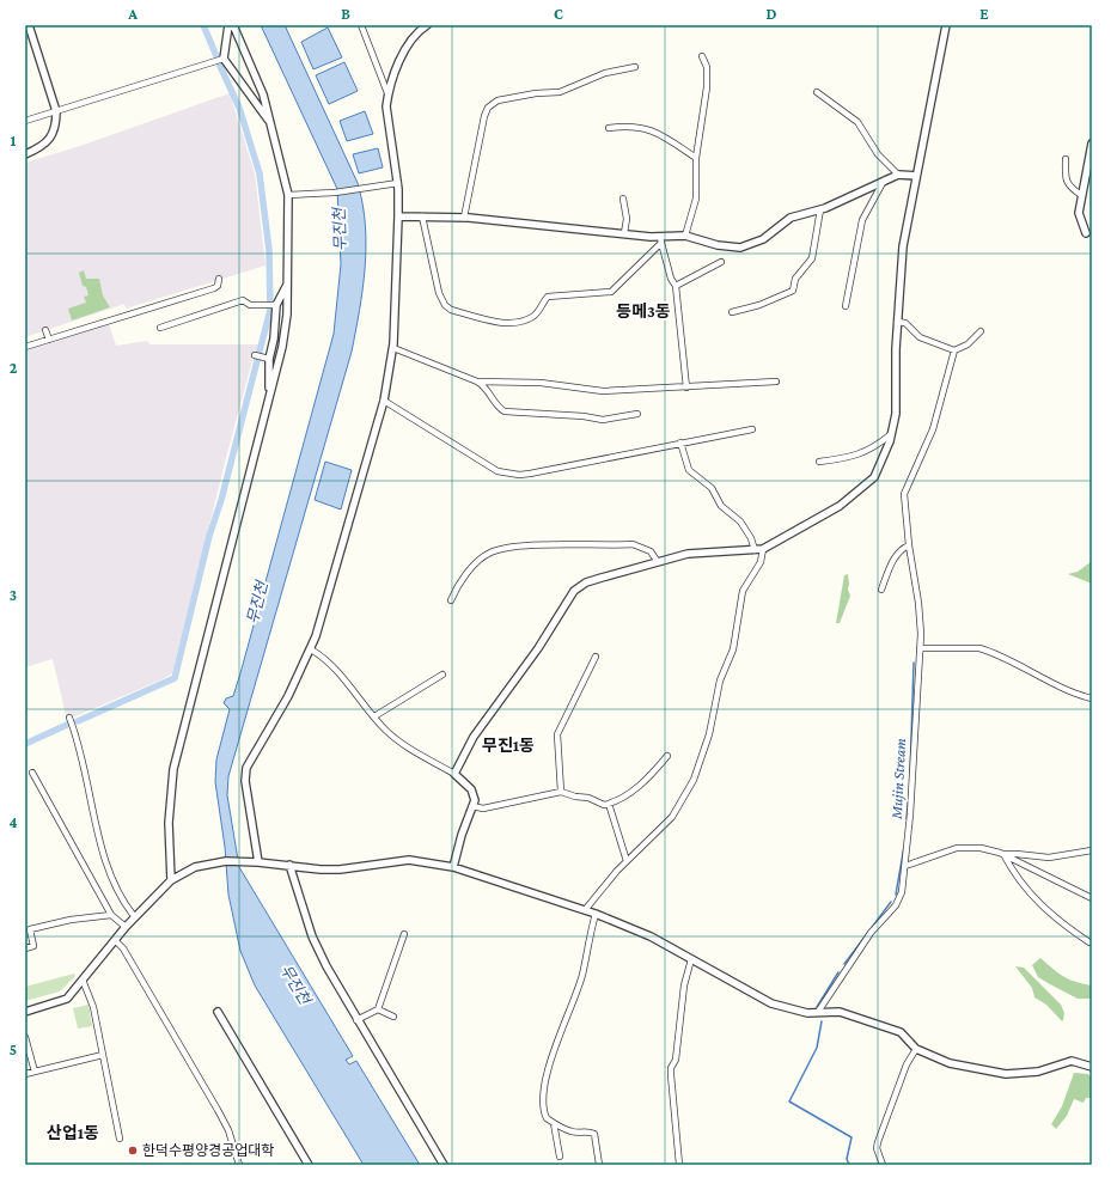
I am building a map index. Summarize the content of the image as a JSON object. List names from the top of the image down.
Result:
{
  "districts": ["등메3동", "무진1동", "산업1동"],
  "water": ["무진천", "Mujin Stream"],
  "places": ["한덕수평양경공업대학"],
  "grid": {
    "columns": [
      "A",
      "B",
      "C",
      "D",
      "E"
    ],
    "rows": [
      "1",
      "2",
      "3",
      "4",
      "5"
    ]
  }
}
